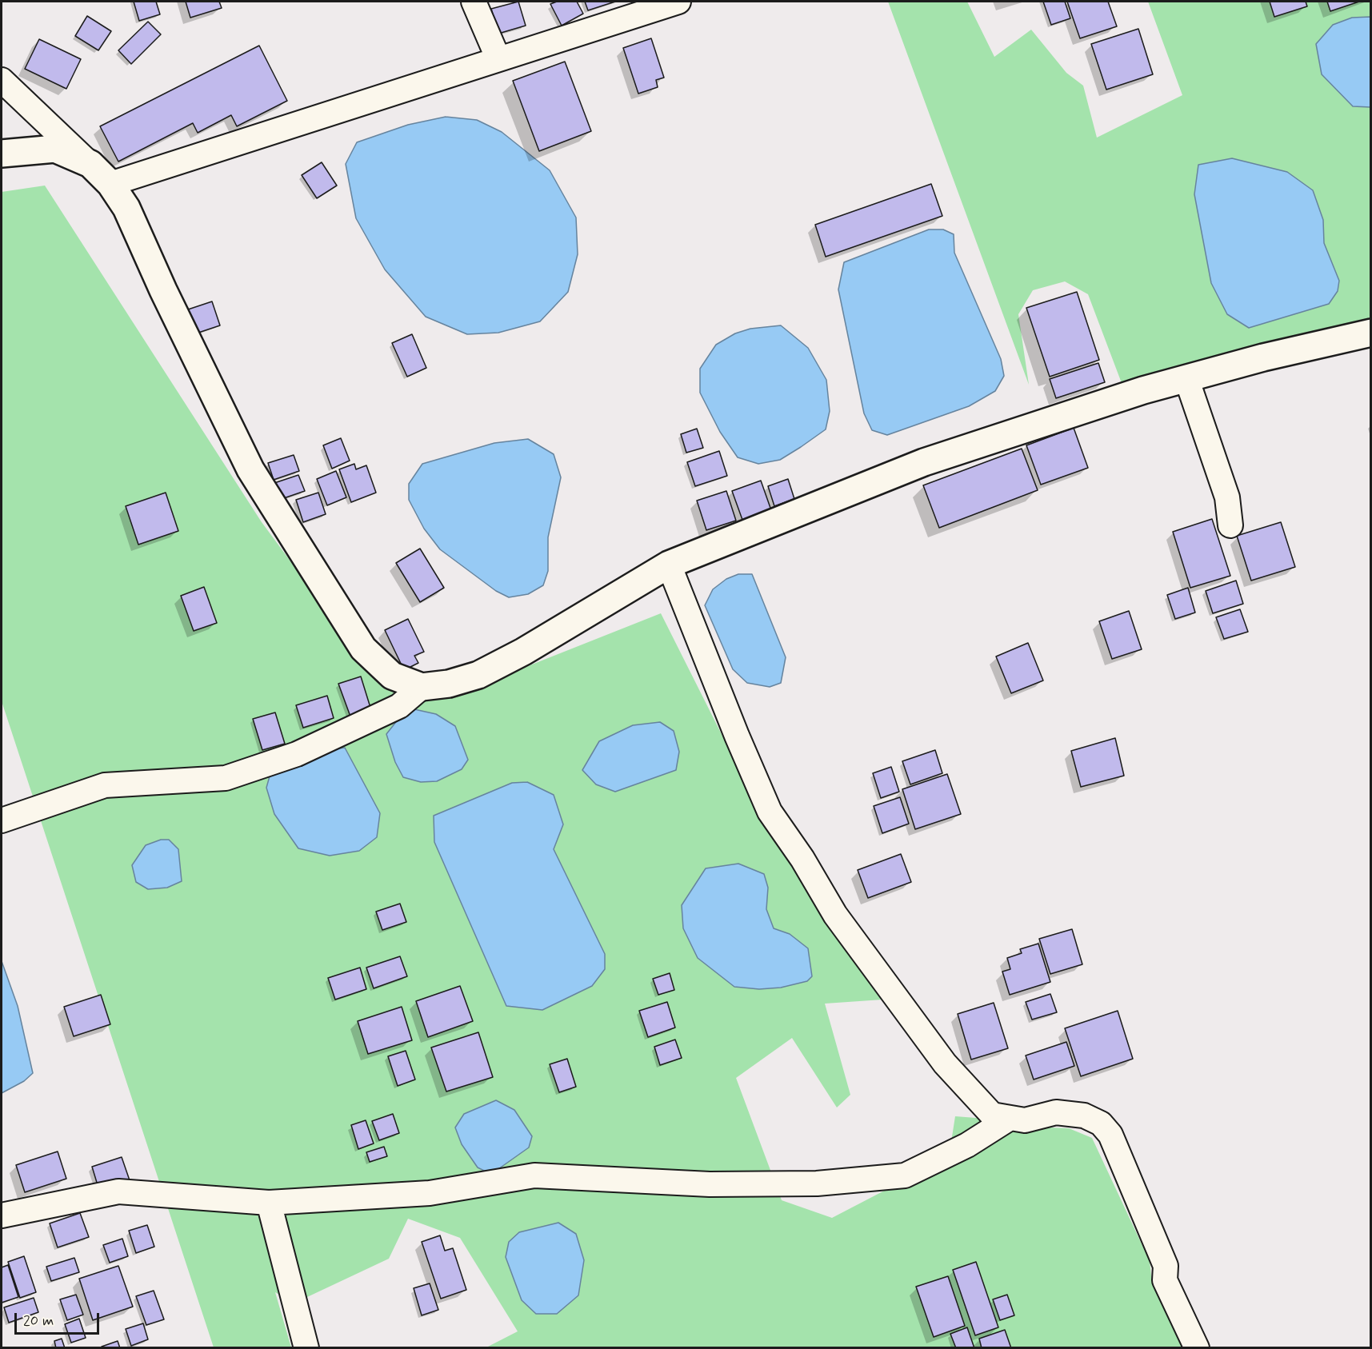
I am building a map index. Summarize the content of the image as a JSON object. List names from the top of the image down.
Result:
{
  "scale_bar": "20 m"
}
